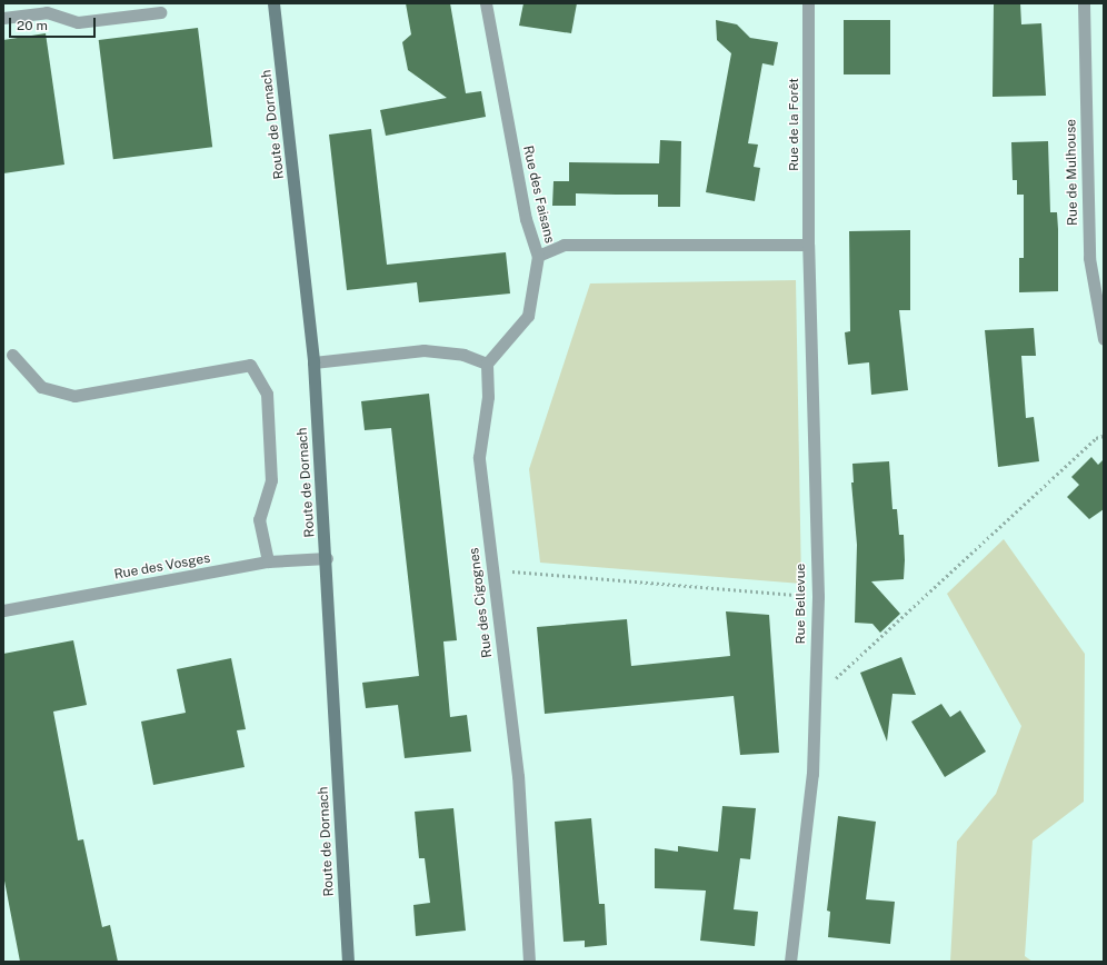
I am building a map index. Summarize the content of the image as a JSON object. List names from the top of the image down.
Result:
{
  "streets": {
    "main road": ["Route de Dornach"],
    "street": [
      "Rue de la Forêt",
      "Rue de Mulhouse",
      "Rue des Faisans",
      "Rue des Vosges",
      "Rue des Cigognes",
      "Rue Bellevue"
    ]
  },
  "crossings": [
    ["Route de Dornach", "Rue des Vosges"],
    ["Rue de la Forêt", "Rue des Faisans"],
    ["Rue de la Forêt", "Rue Bellevue"],
    ["Rue des Faisans", "Rue Bellevue"]
  ],
  "scale_bar": "20 m"
}
